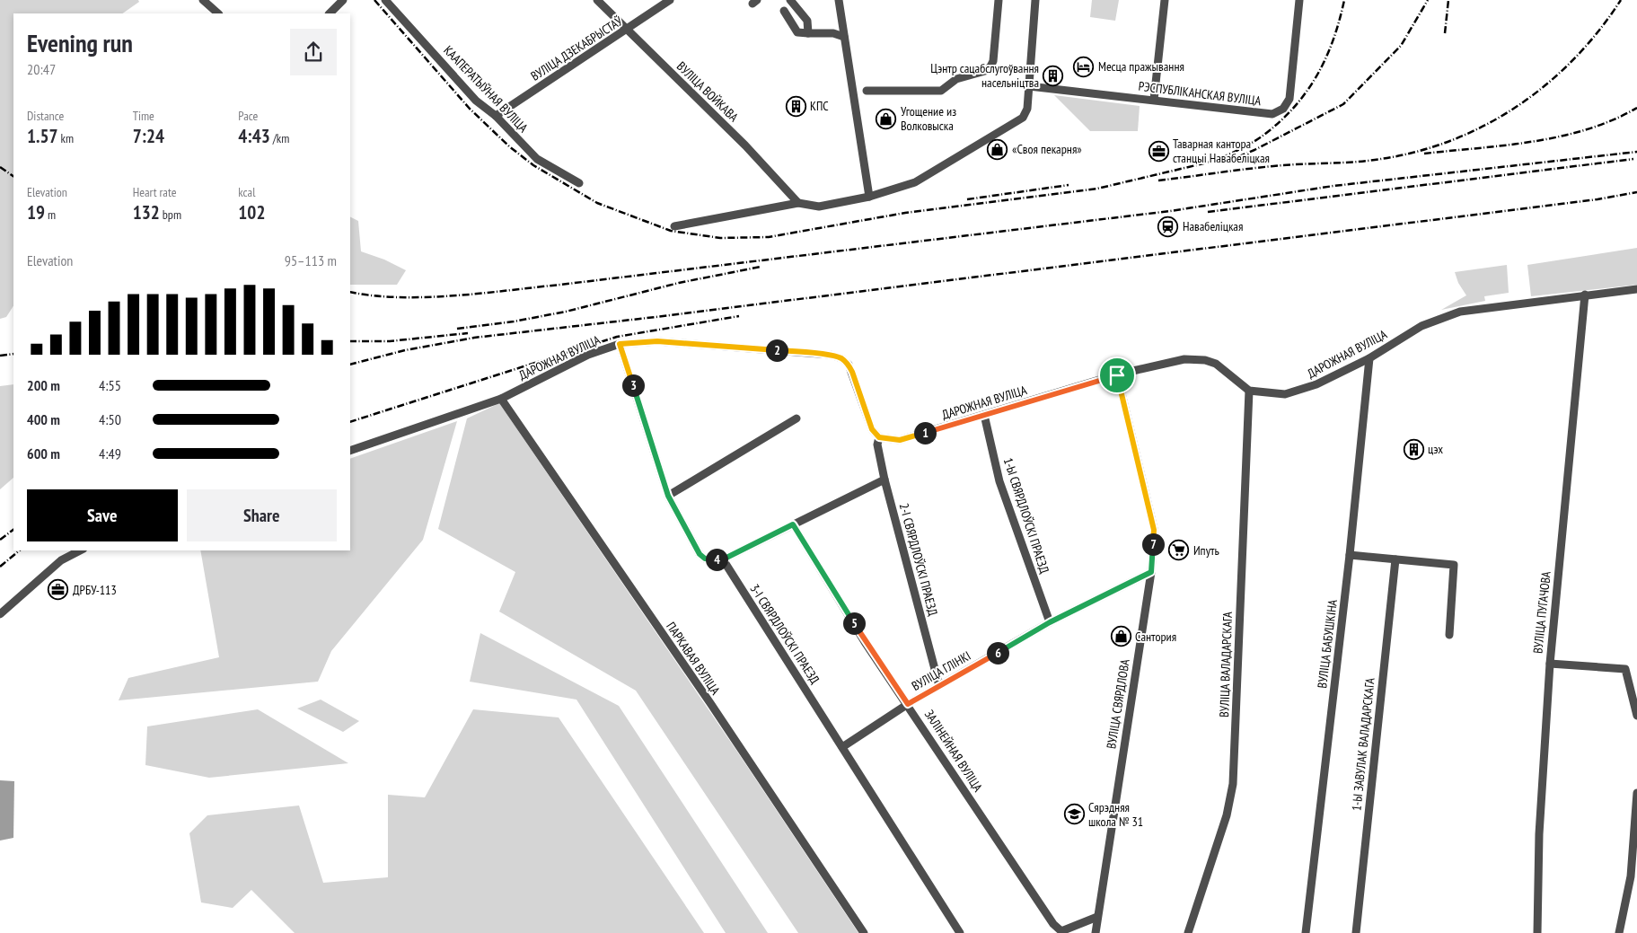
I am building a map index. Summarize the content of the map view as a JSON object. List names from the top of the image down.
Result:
{
  "streets": {
    "street": [
      "ВУЛІЦА ДЗЕКАБРЫСТАЎ",
      "КААПЕРАТЫЎНАЯ ВУЛІЦА",
      "ВУЛІЦА ВОЙКАВА",
      "РЭСПУБЛІКАНСКАЯ ВУЛІЦА",
      "ДАРОЖНАЯ ВУЛІЦА",
      "1-Ы СВЯРДЛОЎСКІ ПРАЕЗД",
      "2-І СВЯРДЛОЎСКІ ПРАЕЗД",
      "ВУЛІЦА ПУГАЧОВА",
      "3-І СВЯРДЛОЎСКІ ПРАЕЗД",
      "ВУЛІЦА БАБУШКІНА",
      "ПАРКАВАЯ ВУЛІЦА",
      "ВУЛІЦА ВАЛАДАРСКАГА",
      "ВУЛІЦА ГЛІНКІ",
      "ВУЛІЦА СВЯРДЛОВА",
      "1-Ы ЗАВУЛАК ВАЛАДАРСКАГА",
      "ЗАЛІНЕЙНАЯ ВУЛІЦА"
    ]
  },
  "crossings": [
    ["ВУЛІЦА ДЗЕКАБРЫСТАЎ", "КААПЕРАТЫЎНАЯ ВУЛІЦА"],
    ["ВУЛІЦА ДЗЕКАБРЫСТАЎ", "ВУЛІЦА ВОЙКАВА"],
    ["ДАРОЖНАЯ ВУЛІЦА", "1-Ы СВЯРДЛОЎСКІ ПРАЕЗД"],
    ["ДАРОЖНАЯ ВУЛІЦА", "2-І СВЯРДЛОЎСКІ ПРАЕЗД"],
    ["ДАРОЖНАЯ ВУЛІЦА", "ВУЛІЦА ПУГАЧОВА"],
    ["ДАРОЖНАЯ ВУЛІЦА", "ВУЛІЦА БАБУШКІНА"],
    ["ДАРОЖНАЯ ВУЛІЦА", "ПАРКАВАЯ ВУЛІЦА"],
    ["ДАРОЖНАЯ ВУЛІЦА", "ВУЛІЦА ВАЛАДАРСКАГА"],
    ["ДАРОЖНАЯ ВУЛІЦА", "ВУЛІЦА СВЯРДЛОВА"],
    ["1-Ы СВЯРДЛОЎСКІ ПРАЕЗД", "ВУЛІЦА ГЛІНКІ"],
    ["2-І СВЯРДЛОЎСКІ ПРАЕЗД", "ВУЛІЦА ГЛІНКІ"],
    ["3-І СВЯРДЛОЎСКІ ПРАЕЗД", "ВУЛІЦА ГЛІНКІ"],
    ["ВУЛІЦА ГЛІНКІ", "ВУЛІЦА СВЯРДЛОВА"],
    ["ВУЛІЦА ГЛІНКІ", "ЗАЛІНЕЙНАЯ ВУЛІЦА"],
    ["ВУЛІЦА СВЯРДЛОВА", "ЗАЛІНЕЙНАЯ ВУЛІЦА"]
  ],
  "places": {
    "hotel": ["Месца пражывання"],
    "building": ["Цэнтр сацабслугоўвання насельніцтва", "КПС", "цэх"],
    "shop": ["Угощение из Волковыска", "«Своя пекарня»", "Сантория"],
    "office": ["Таварная кантора станцыі Навабеліцкая", "ДРБУ-113"],
    "station": ["Навабеліцкая"],
    "supermarket": ["Ипуть"],
    "school or university": ["Сярэдняя школа № 31"]
  },
  "page": {
    "heading": ["Evening run", "20:47"],
    "stats": [
      ["Distance", "1.57 km"],
      ["Time", "7:24"],
      ["Pace", "4:43 /km"],
      ["Elevation", "19 m"],
      ["Heart rate", "132 bpm"],
      ["kcal", "102"]
    ],
    "chart": ["Elevation", "95–113 m"],
    "pins": [
      "2",
      "3",
      "1",
      "7",
      "4",
      "5",
      "6"
    ],
    "list": [
      {
        "name": "200 m",
        "note": "4:55"
      },
      {
        "name": "400 m",
        "note": "4:50"
      },
      {
        "name": "600 m",
        "note": "4:49"
      }
    ],
    "buttons": ["Save", "Share"]
  }
}
